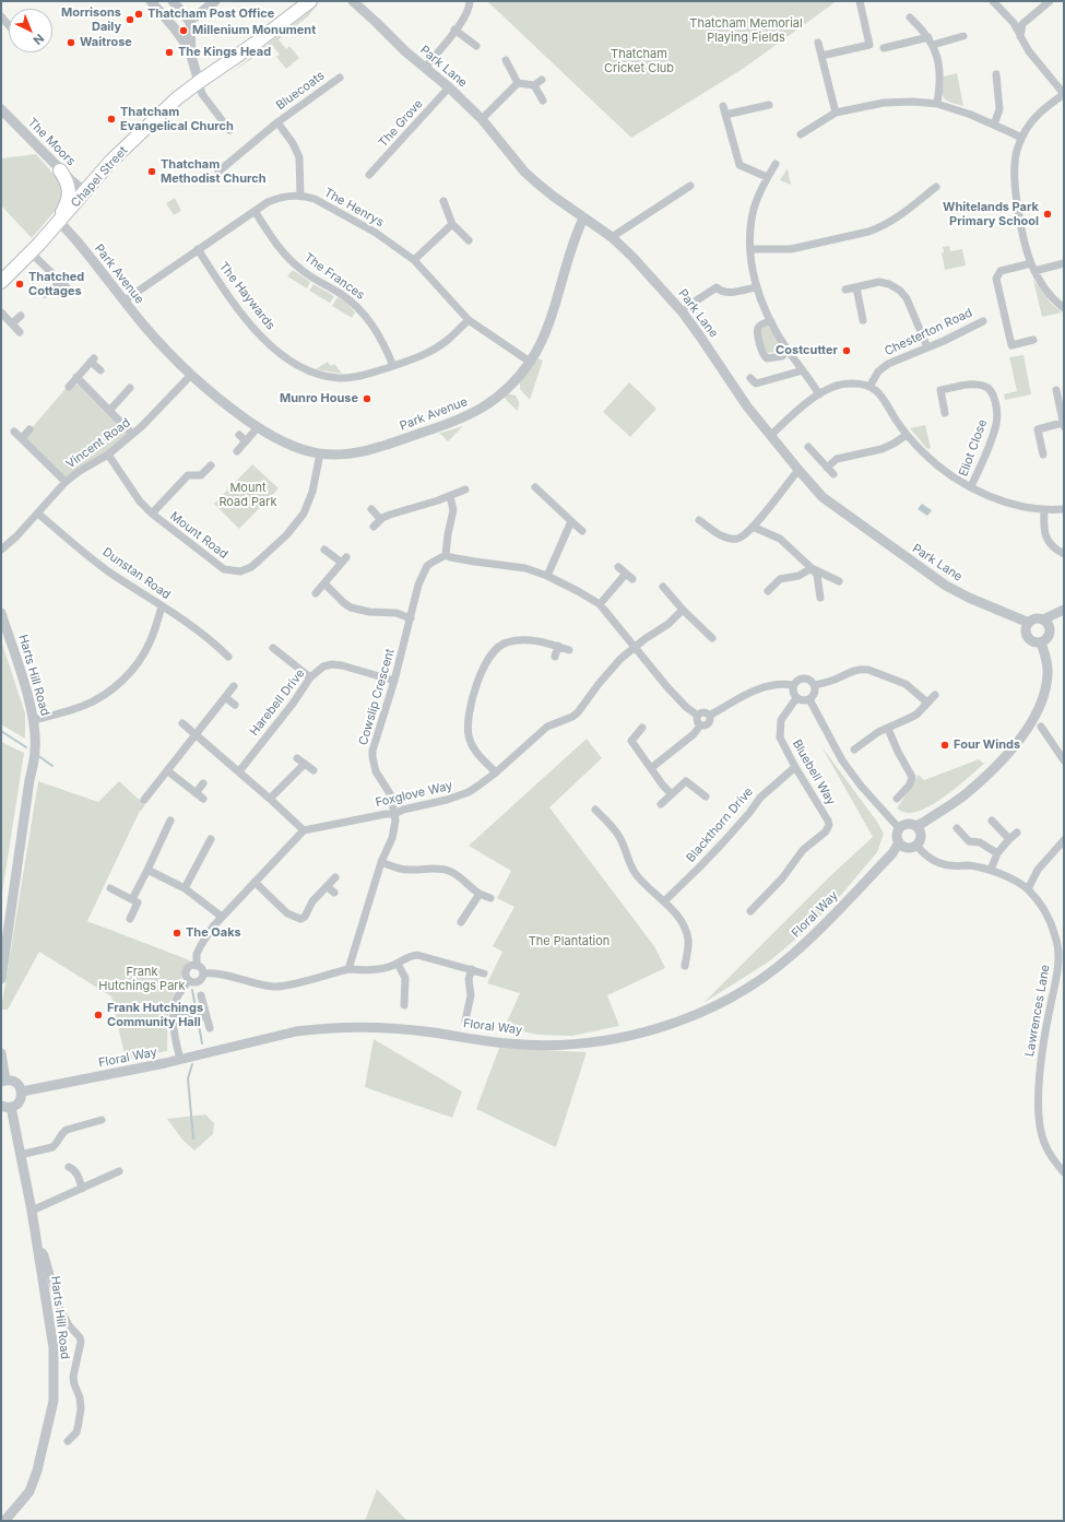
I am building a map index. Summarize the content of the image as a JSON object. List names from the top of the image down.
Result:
{
  "streets": {
    "main road": ["Chapel Street"],
    "street": [
      "Park Lane",
      "Bluecoats",
      "The Grove",
      "The Moors",
      "The Henrys",
      "Park Avenue",
      "The Frances",
      "The Haywards",
      "Chesterton Road",
      "Vincent Road",
      "Eliot Close",
      "Mount Road",
      "Dunstan Road",
      "Harts Hill Road",
      "Cowslip Crescent",
      "Harebell Drive",
      "Bluebell Way",
      "Foxglove Way",
      "Blackthorn Drive",
      "Floral Way",
      "Lawrences Lane"
    ]
  },
  "crossings": [
    ["Park Lane", "The Grove"],
    ["Park Lane", "Park Avenue"],
    ["Bluecoats", "The Henrys"],
    ["The Moors", "Chapel Street"],
    ["Chapel Street", "Park Avenue"],
    ["The Henrys", "Park Avenue"],
    ["The Henrys", "The Frances"],
    ["The Henrys", "The Haywards"],
    ["Park Avenue", "Vincent Road"],
    ["Park Avenue", "Mount Road"],
    ["The Frances", "The Haywards"],
    ["Vincent Road", "Mount Road"],
    ["Vincent Road", "Dunstan Road"],
    ["Cowslip Crescent", "Harebell Drive"],
    ["Cowslip Crescent", "Foxglove Way"],
    ["Bluebell Way", "Blackthorn Drive"]
  ],
  "parks": [
    "Thatcham Memorial Playing Fields",
    "Thatcham Cricket Club",
    "Mount Road Park",
    "The Plantation",
    "Frank Hutchings Park"
  ],
  "places": [
    "Thatcham Post Office",
    "Morrisons Daily",
    "Millenium Monument",
    "Waitrose",
    "The Kings Head",
    "Thatcham Evangelical Church",
    "Thatcham Methodist Church",
    "Whitelands Park Primary School",
    "Thatched Cottages",
    "Costcutter",
    "Munro House",
    "Four Winds",
    "The Oaks",
    "Frank Hutchings Community Hall"
  ],
  "north": "bottom right"
}
